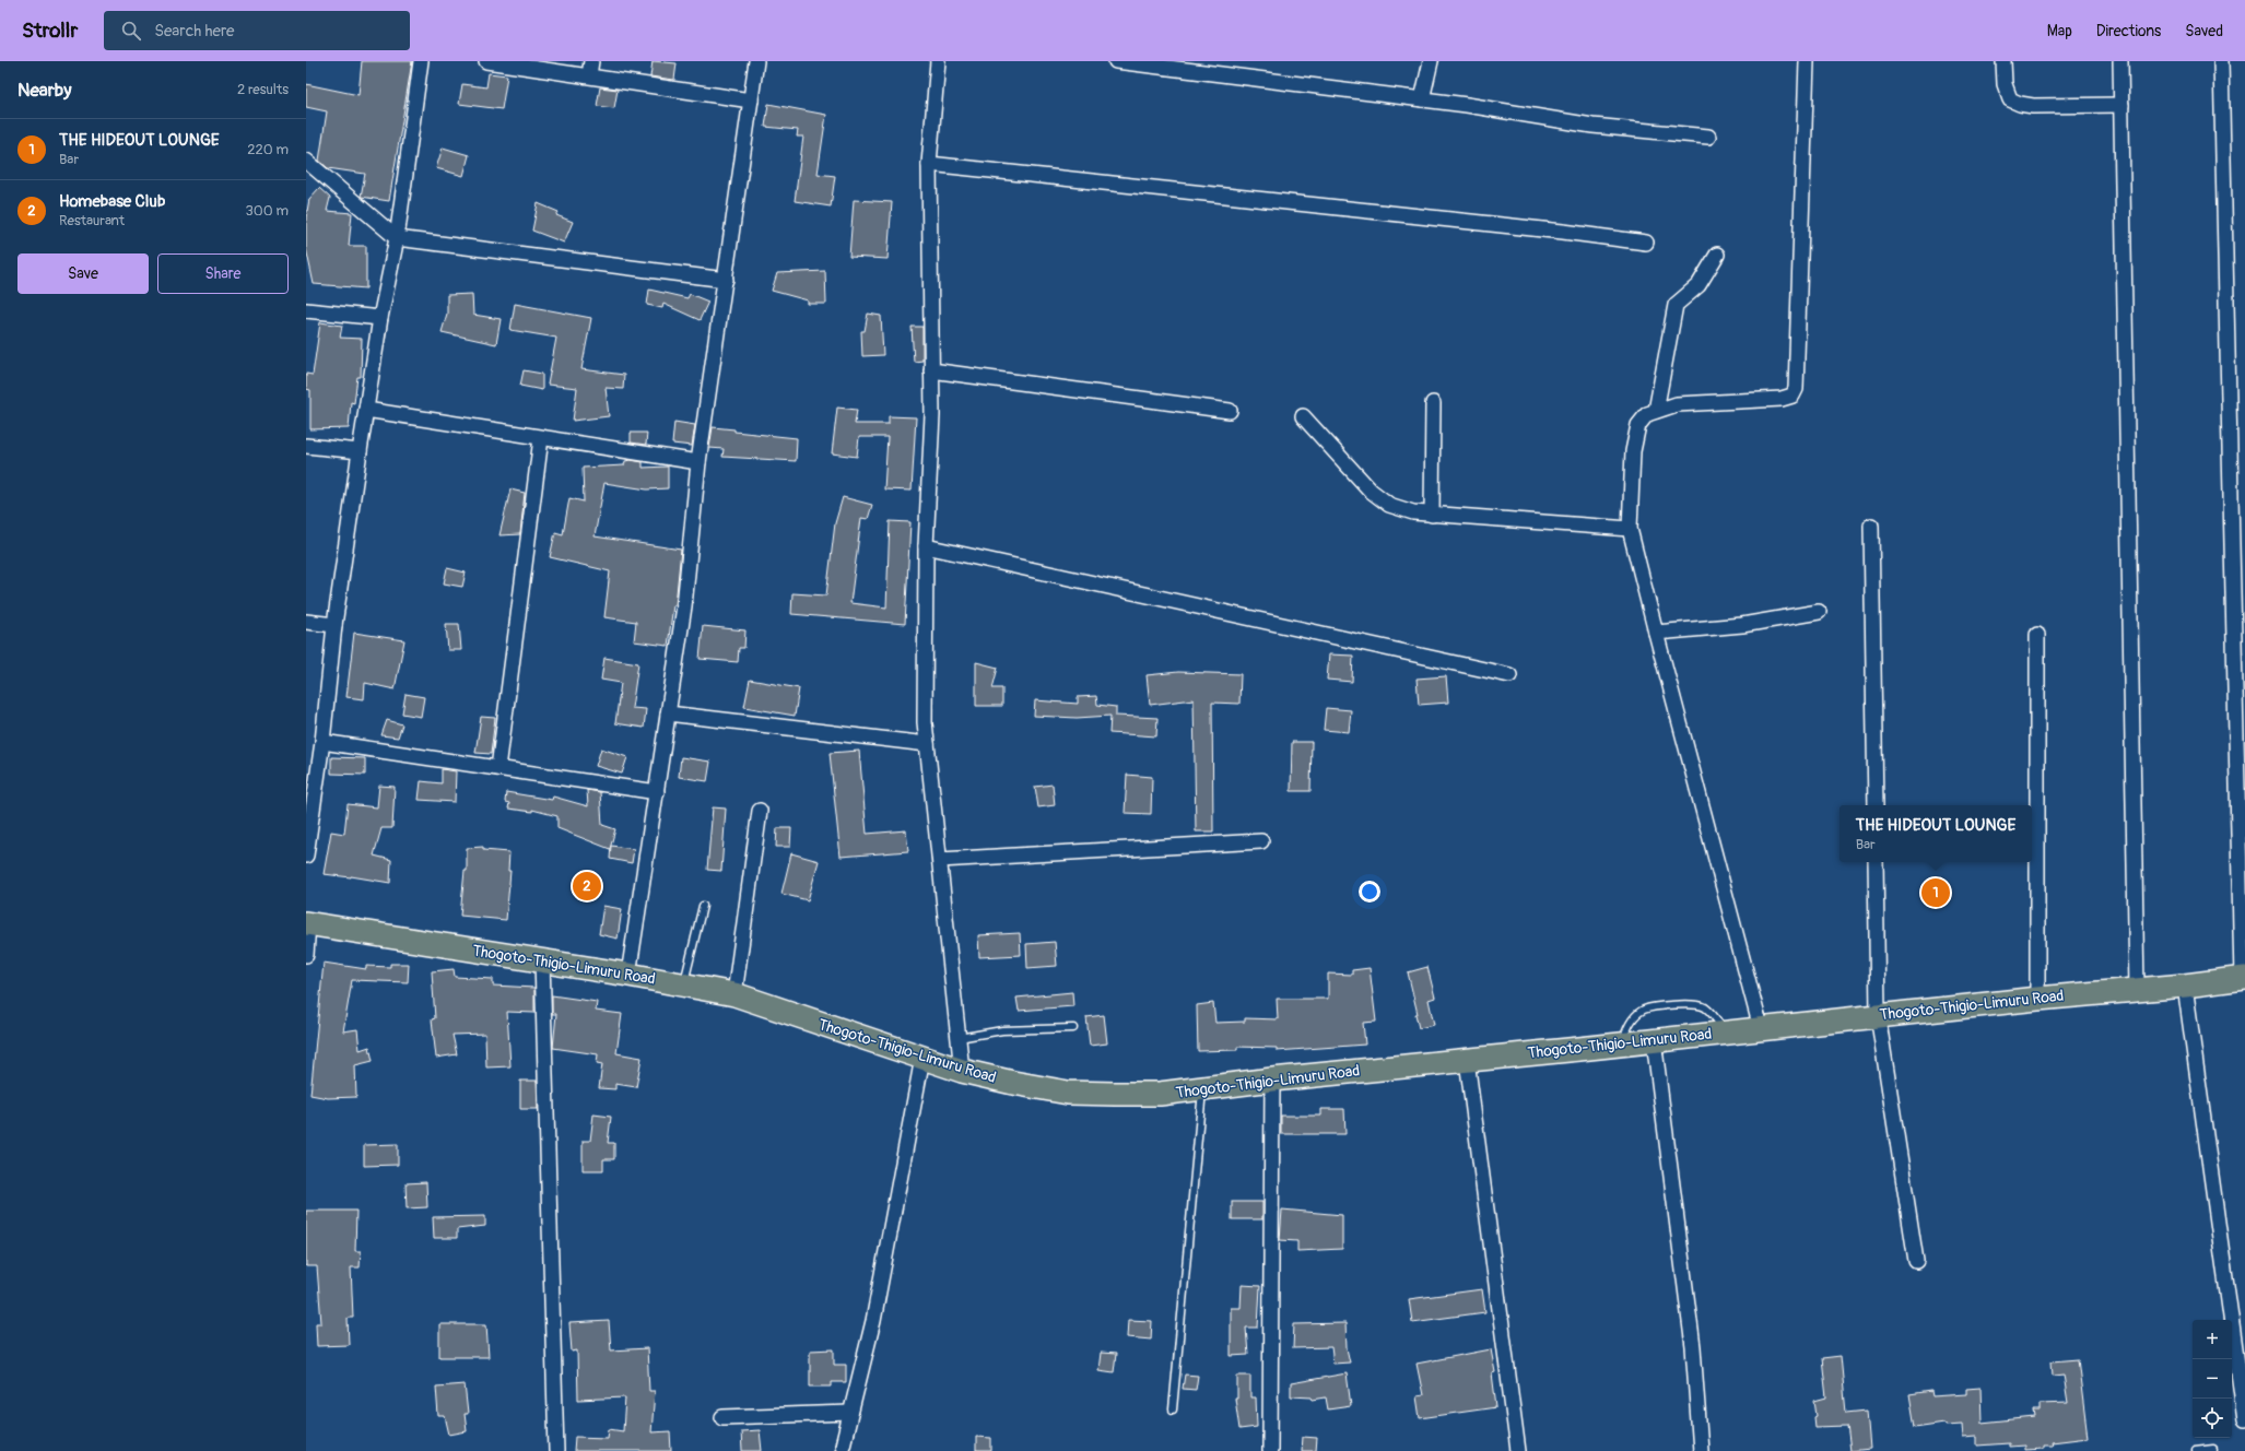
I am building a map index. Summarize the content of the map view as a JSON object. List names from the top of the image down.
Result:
{
  "streets": {
    "highway": ["Thogoto-Thigio-Limuru Road"]
  },
  "page": {
    "header": "Strollr",
    "search": "Search here",
    "nav": ["Map", "Directions", "Saved"],
    "heading": ["Nearby", "2 results"],
    "list": [
      {
        "mark": "1",
        "name": "THE HIDEOUT LOUNGE",
        "note": "Bar",
        "value": "220 m"
      },
      {
        "mark": "2",
        "name": "Homebase Club",
        "note": "Restaurant",
        "value": "300 m"
      }
    ],
    "buttons": ["Save", "Share"],
    "popup": ["THE HIDEOUT LOUNGE", "Bar"],
    "pins": ["2", "1"],
    "map_buttons": ["+", "−"]
  }
}
